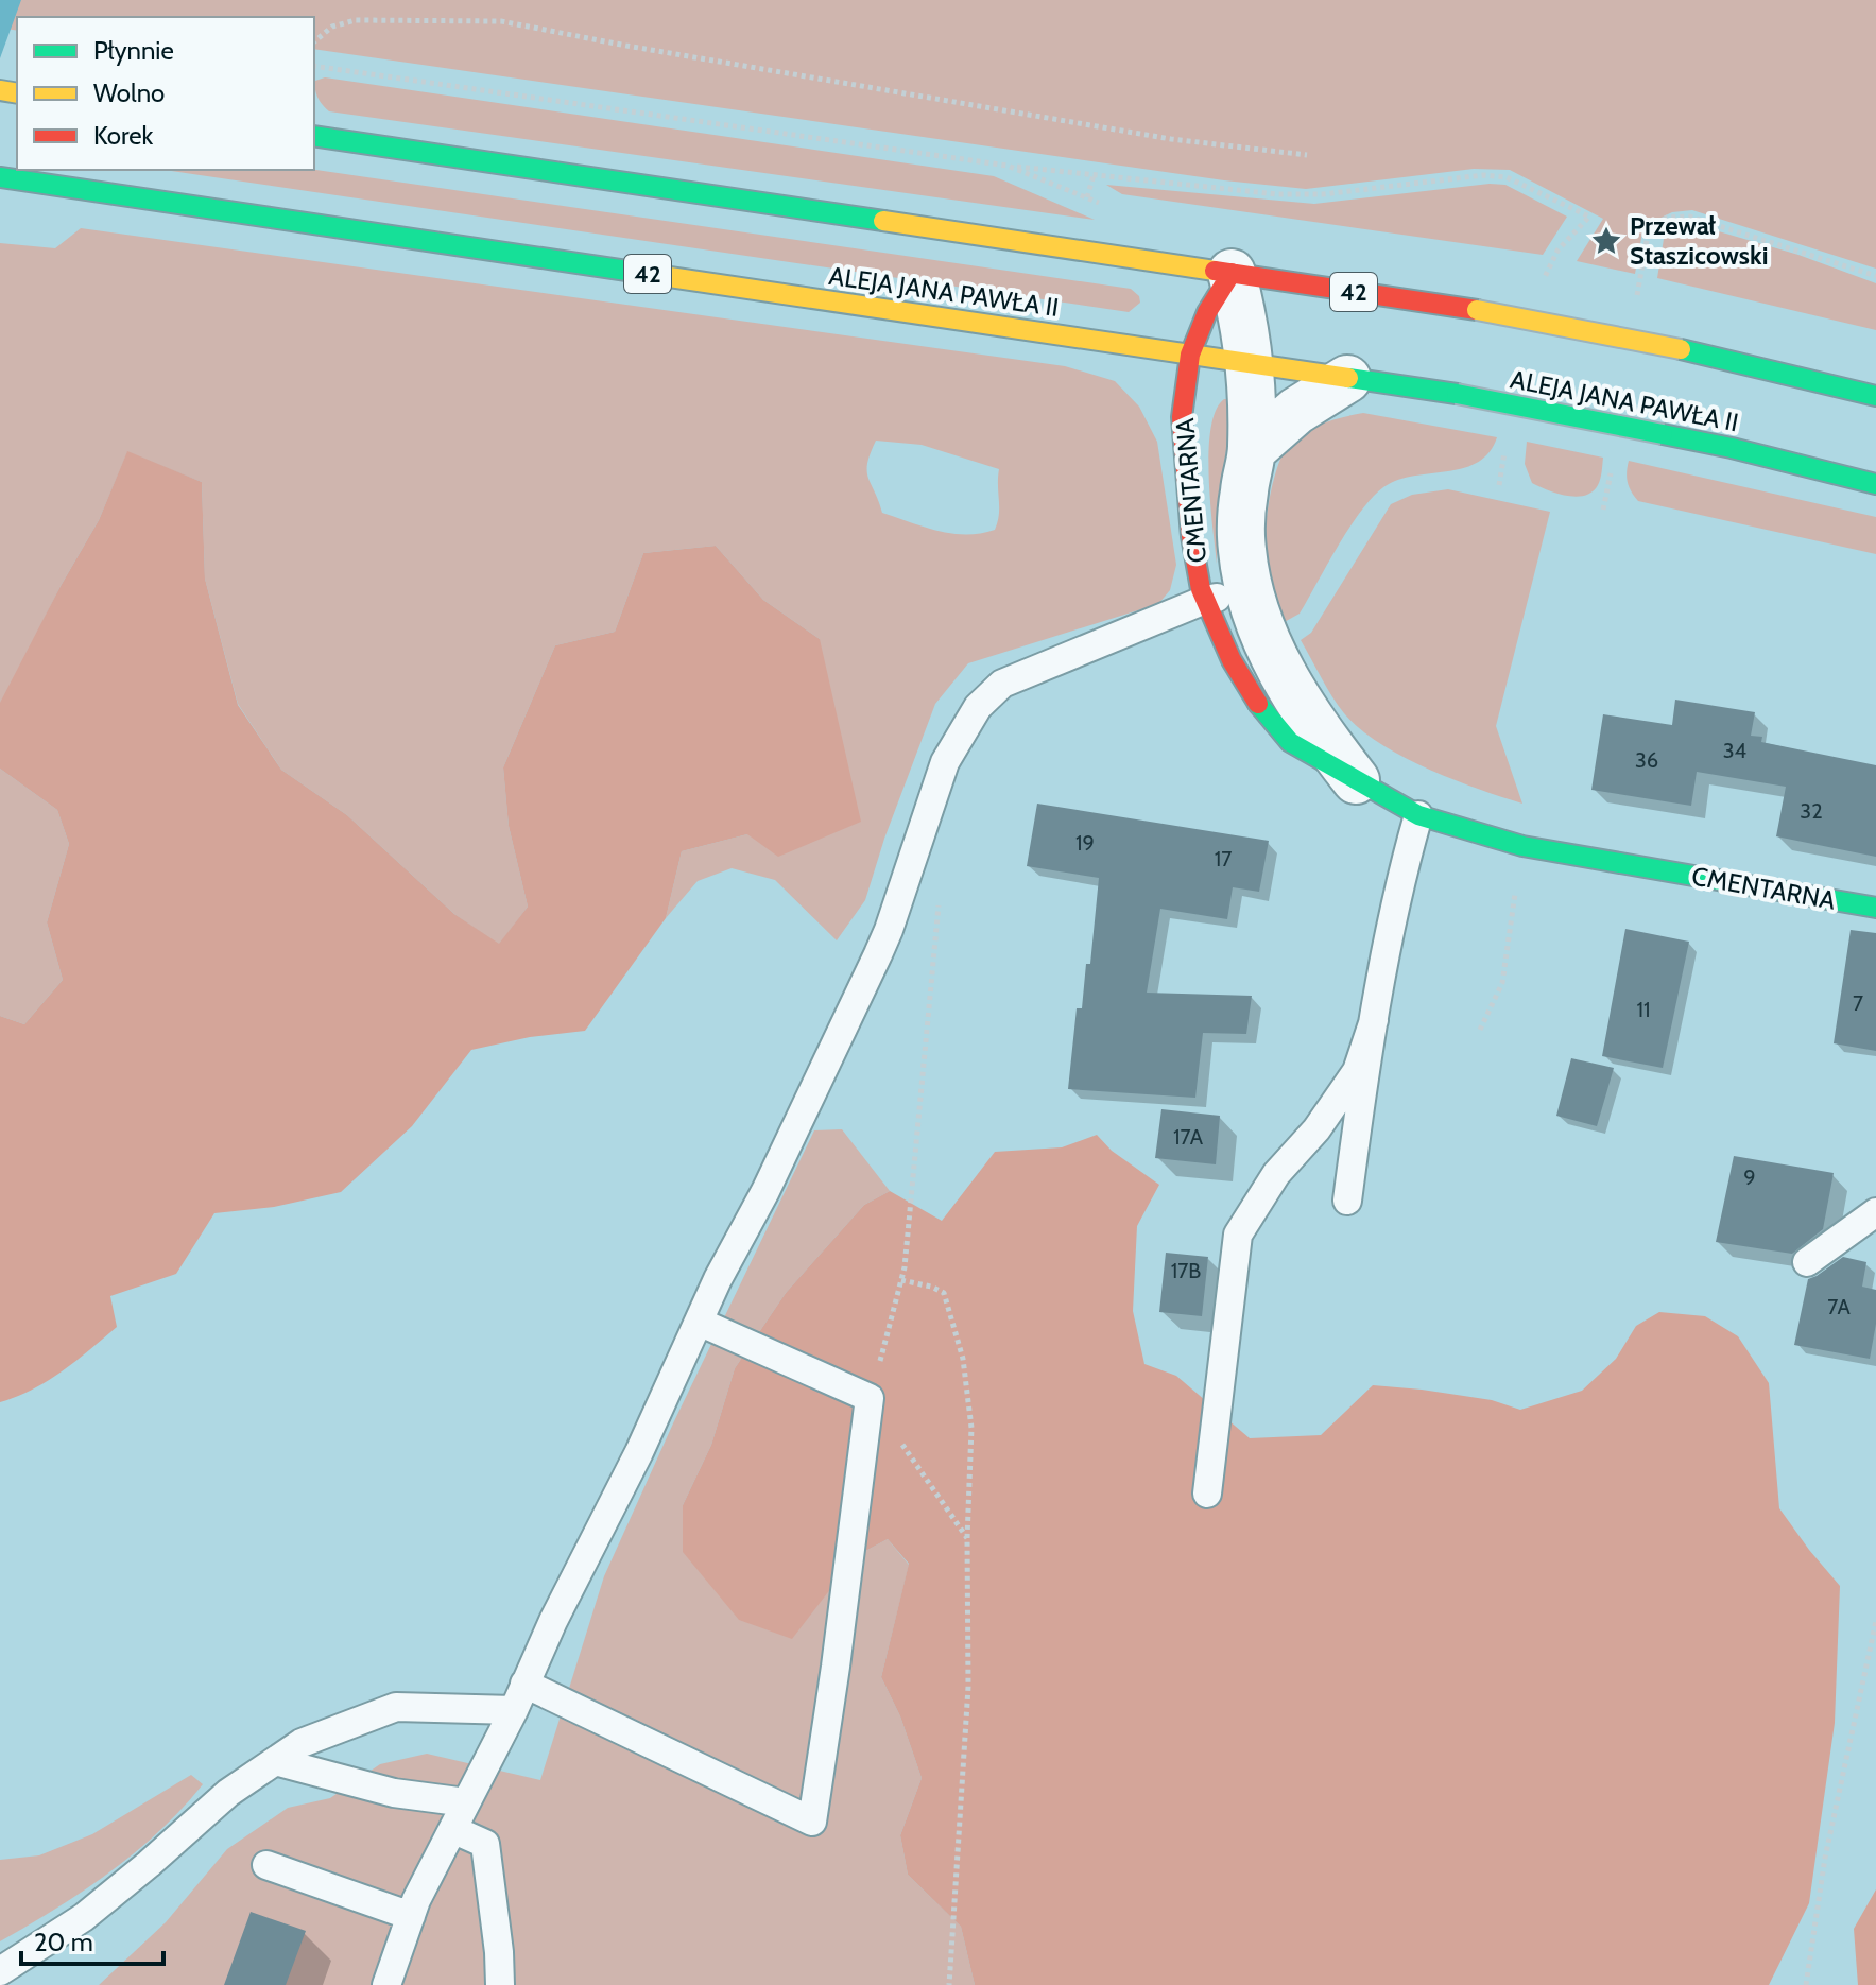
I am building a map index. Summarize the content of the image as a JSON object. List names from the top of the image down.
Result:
{
  "streets": {
    "main road": ["42", "ALEJA JANA PAWŁA II", "CMENTARNA"]
  },
  "crossings": [
    ["42", "CMENTARNA"],
    ["ALEJA JANA PAWŁA II", "CMENTARNA"]
  ],
  "places": {
    "place": ["Przewał Staszicowski"]
  },
  "house_numbers": [
    "34",
    "36",
    "32",
    "19",
    "17",
    "7",
    "11",
    "17A",
    "9",
    "17B",
    "7A"
  ],
  "legend": ["Płynnie", "Wolno", "Korek"],
  "scale_bar": "20 m"
}
